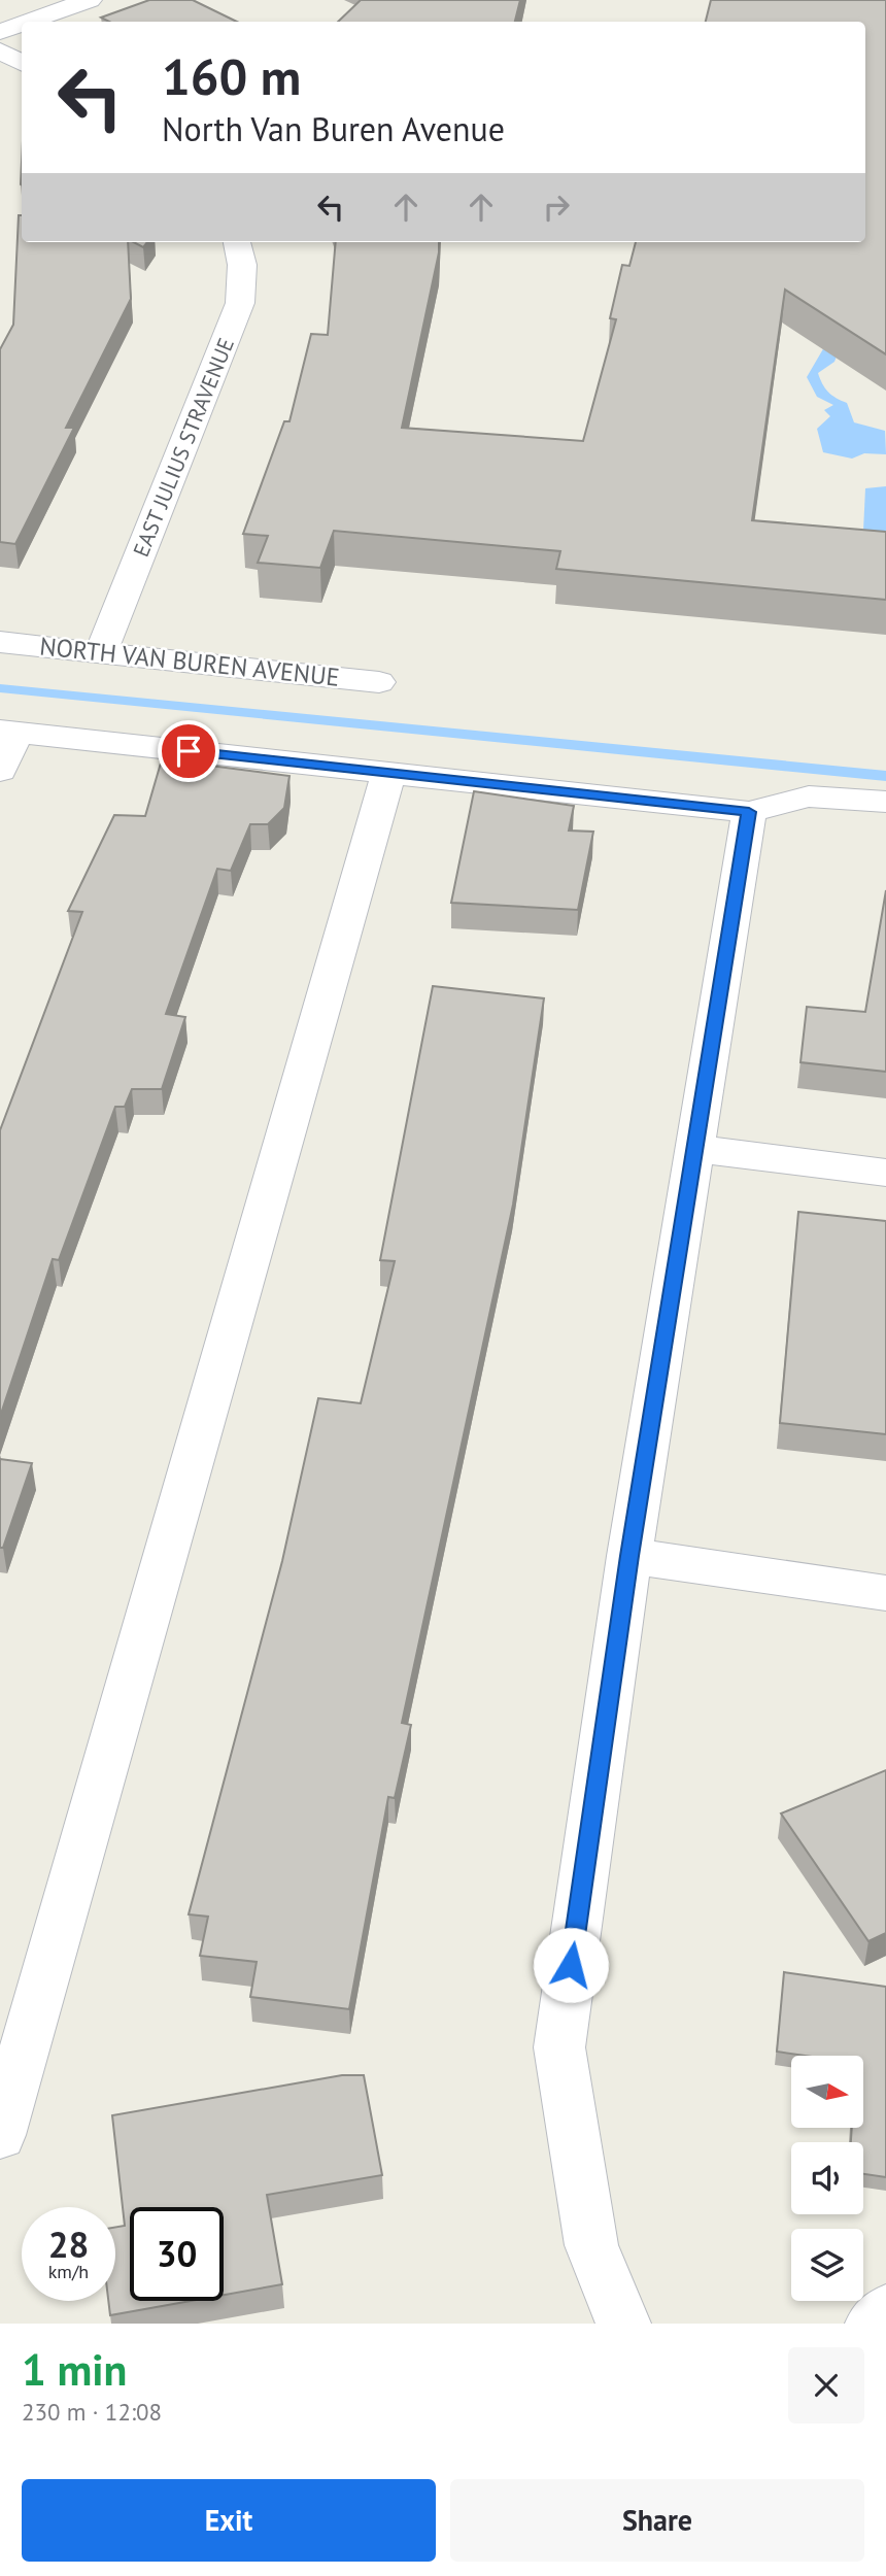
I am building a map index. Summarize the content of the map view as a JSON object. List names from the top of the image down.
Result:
{
  "streets": {
    "street": ["EAST JULIUS STRAVENUE", "NORTH VAN BUREN AVENUE"]
  },
  "crossings": [
    ["EAST JULIUS STRAVENUE", "NORTH VAN BUREN AVENUE"]
  ],
  "north": "right",
  "page": {
    "turn": ["160 m", "North Van Buren Avenue"],
    "speed": "28 km/h",
    "limit": "30",
    "heading": ["1 min", "230 m · 12:08"],
    "buttons": ["Exit", "Share"]
  }
}
